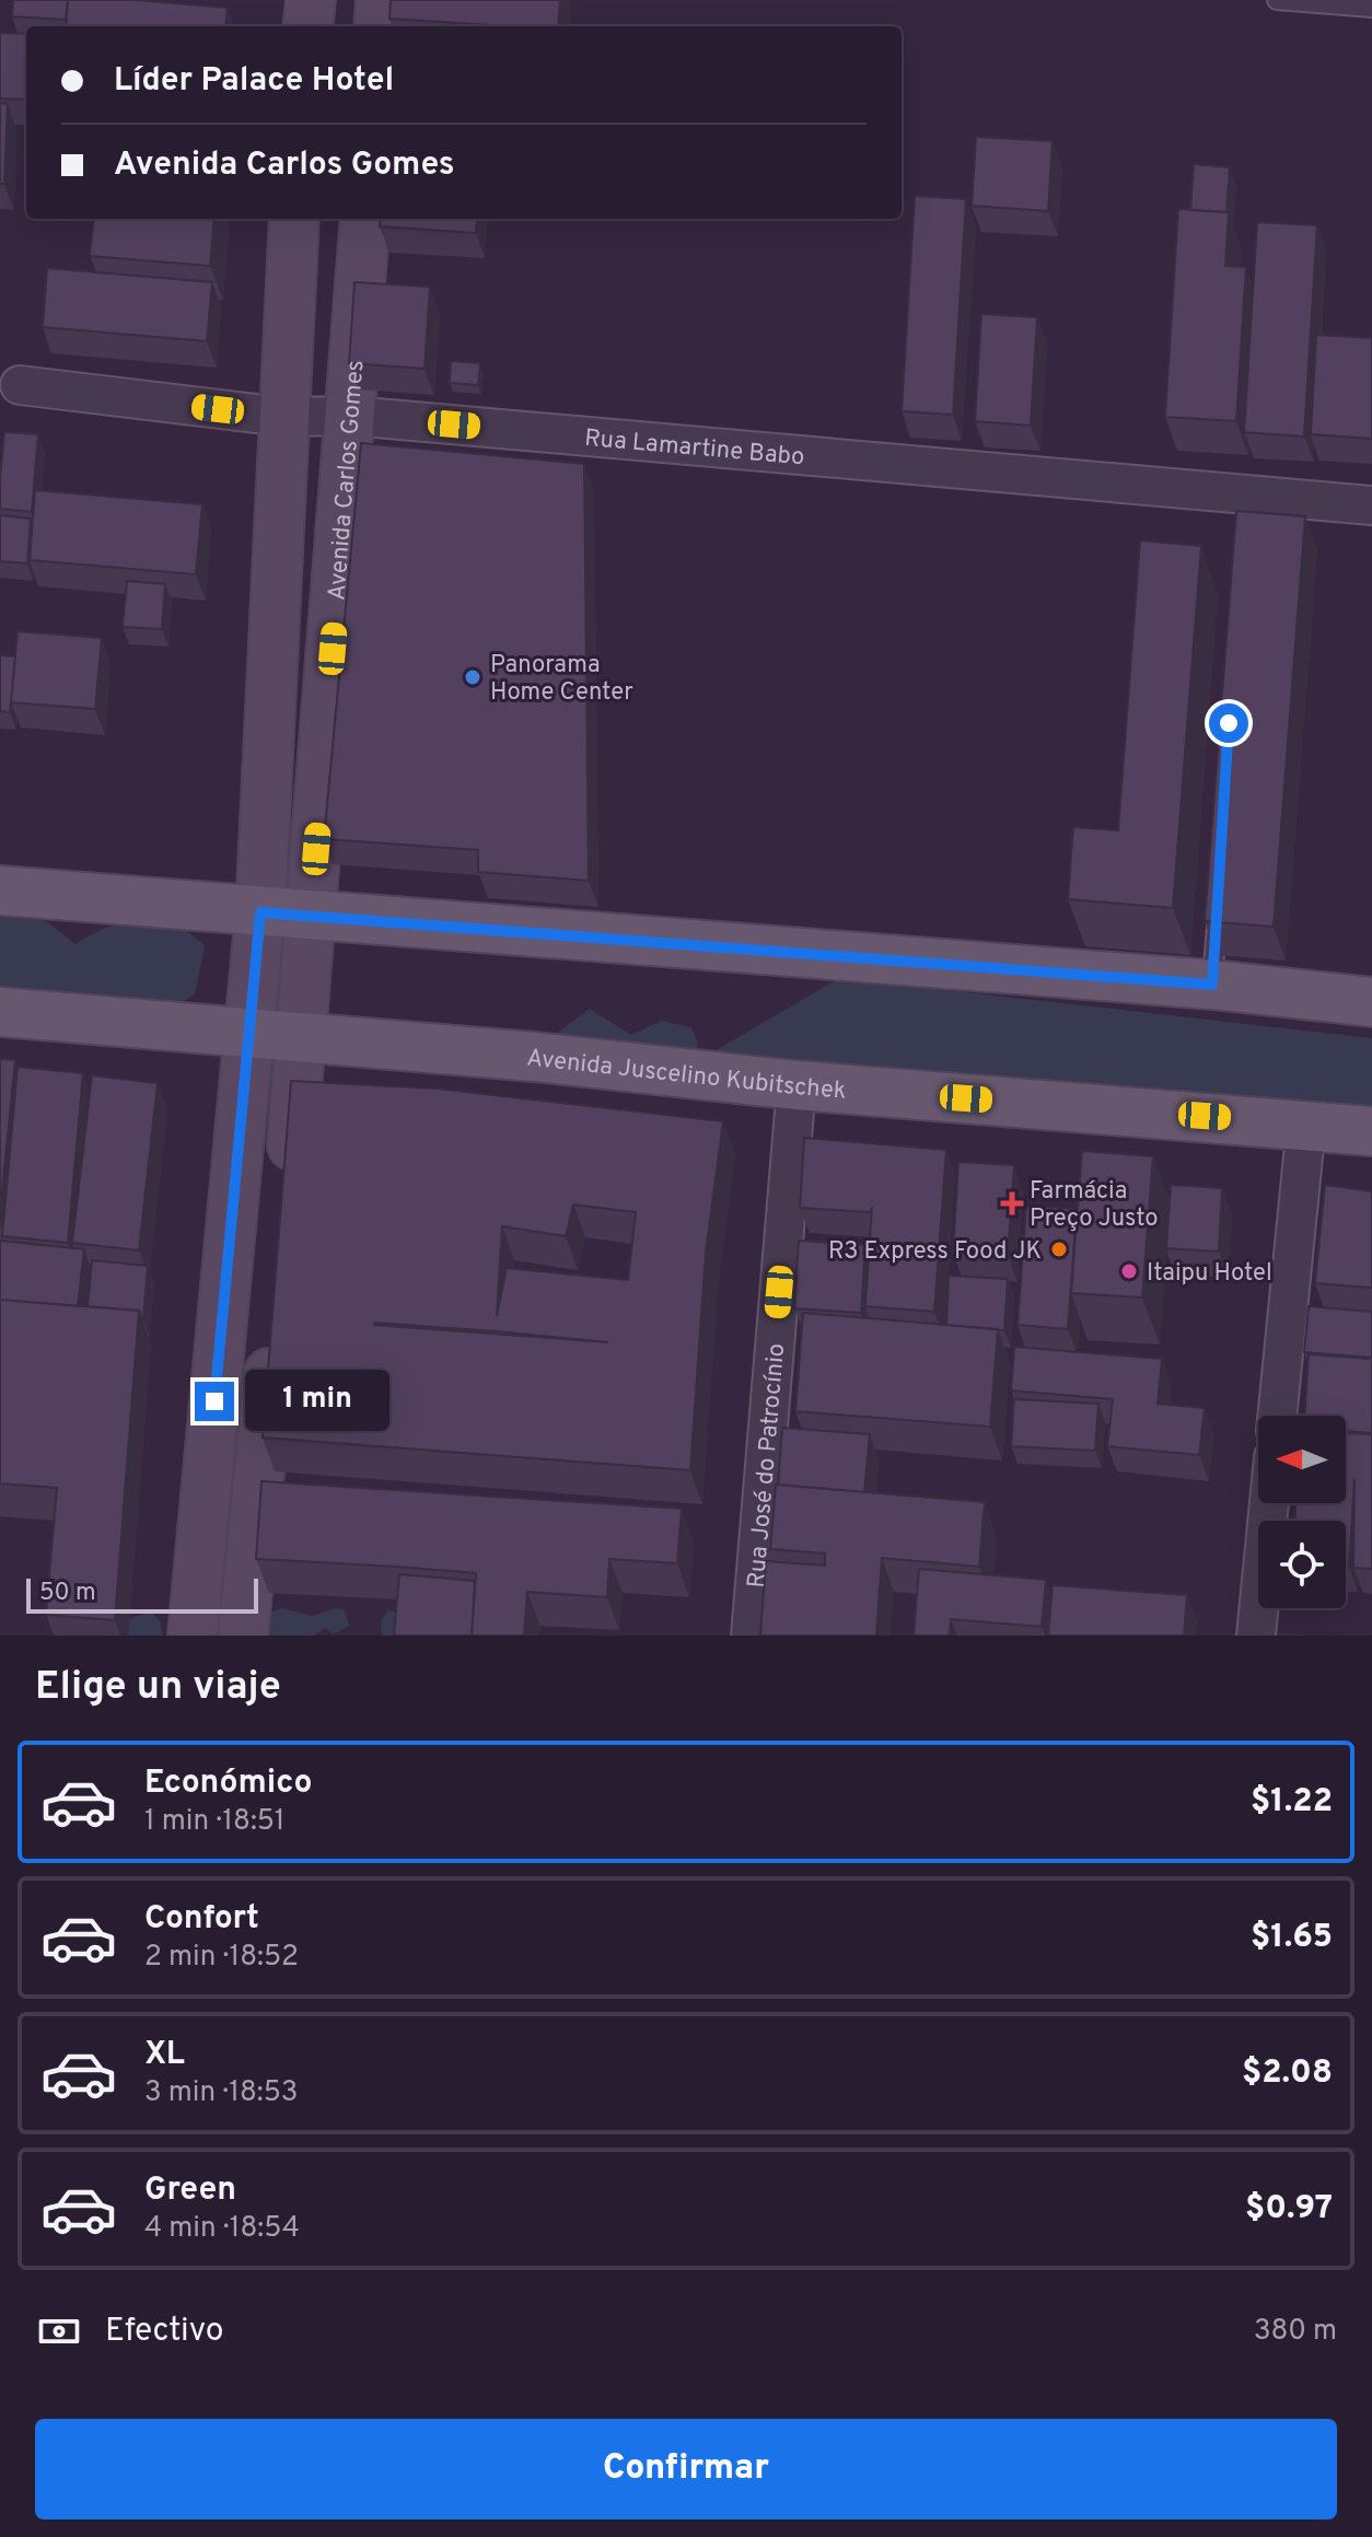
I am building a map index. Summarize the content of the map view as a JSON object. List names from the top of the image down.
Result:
{
  "streets": {
    "main road": ["Avenida Juscelino Kubitschek"],
    "street": ["Rua Lamartine Babo", "Avenida Carlos Gomes", "Rua José do Patrocínio"]
  },
  "crossings": [
    ["Rua Lamartine Babo", "Avenida Carlos Gomes"],
    ["Avenida Carlos Gomes", "Avenida Juscelino Kubitschek"],
    ["Avenida Juscelino Kubitschek", "Rua José do Patrocínio"]
  ],
  "places": {
    "other": ["Panorama Home Center", "R3 Express Food JK", "Itaipu Hotel"],
    "health": ["Farmácia Preço Justo"]
  },
  "scale_bar": "50 m",
  "north": "left",
  "page": {
    "banner": ["Líder Palace Hotel", "Avenida Carlos Gomes"],
    "bubble": "1 min",
    "scale": "50 m",
    "heading": "Elige un viaje",
    "list": [
      {
        "name": "Económico",
        "note": "1 min · 18:51",
        "value": "$1.22"
      },
      {
        "name": "Confort",
        "note": "2 min · 18:52",
        "value": "$1.65"
      },
      {
        "name": "XL",
        "note": "3 min · 18:53",
        "value": "$2.08"
      },
      {
        "name": "Green",
        "note": "4 min · 18:54",
        "value": "$0.97"
      }
    ],
    "pay": ["Efectivo", "380 m"],
    "buttons": "Confirmar"
  }
}
